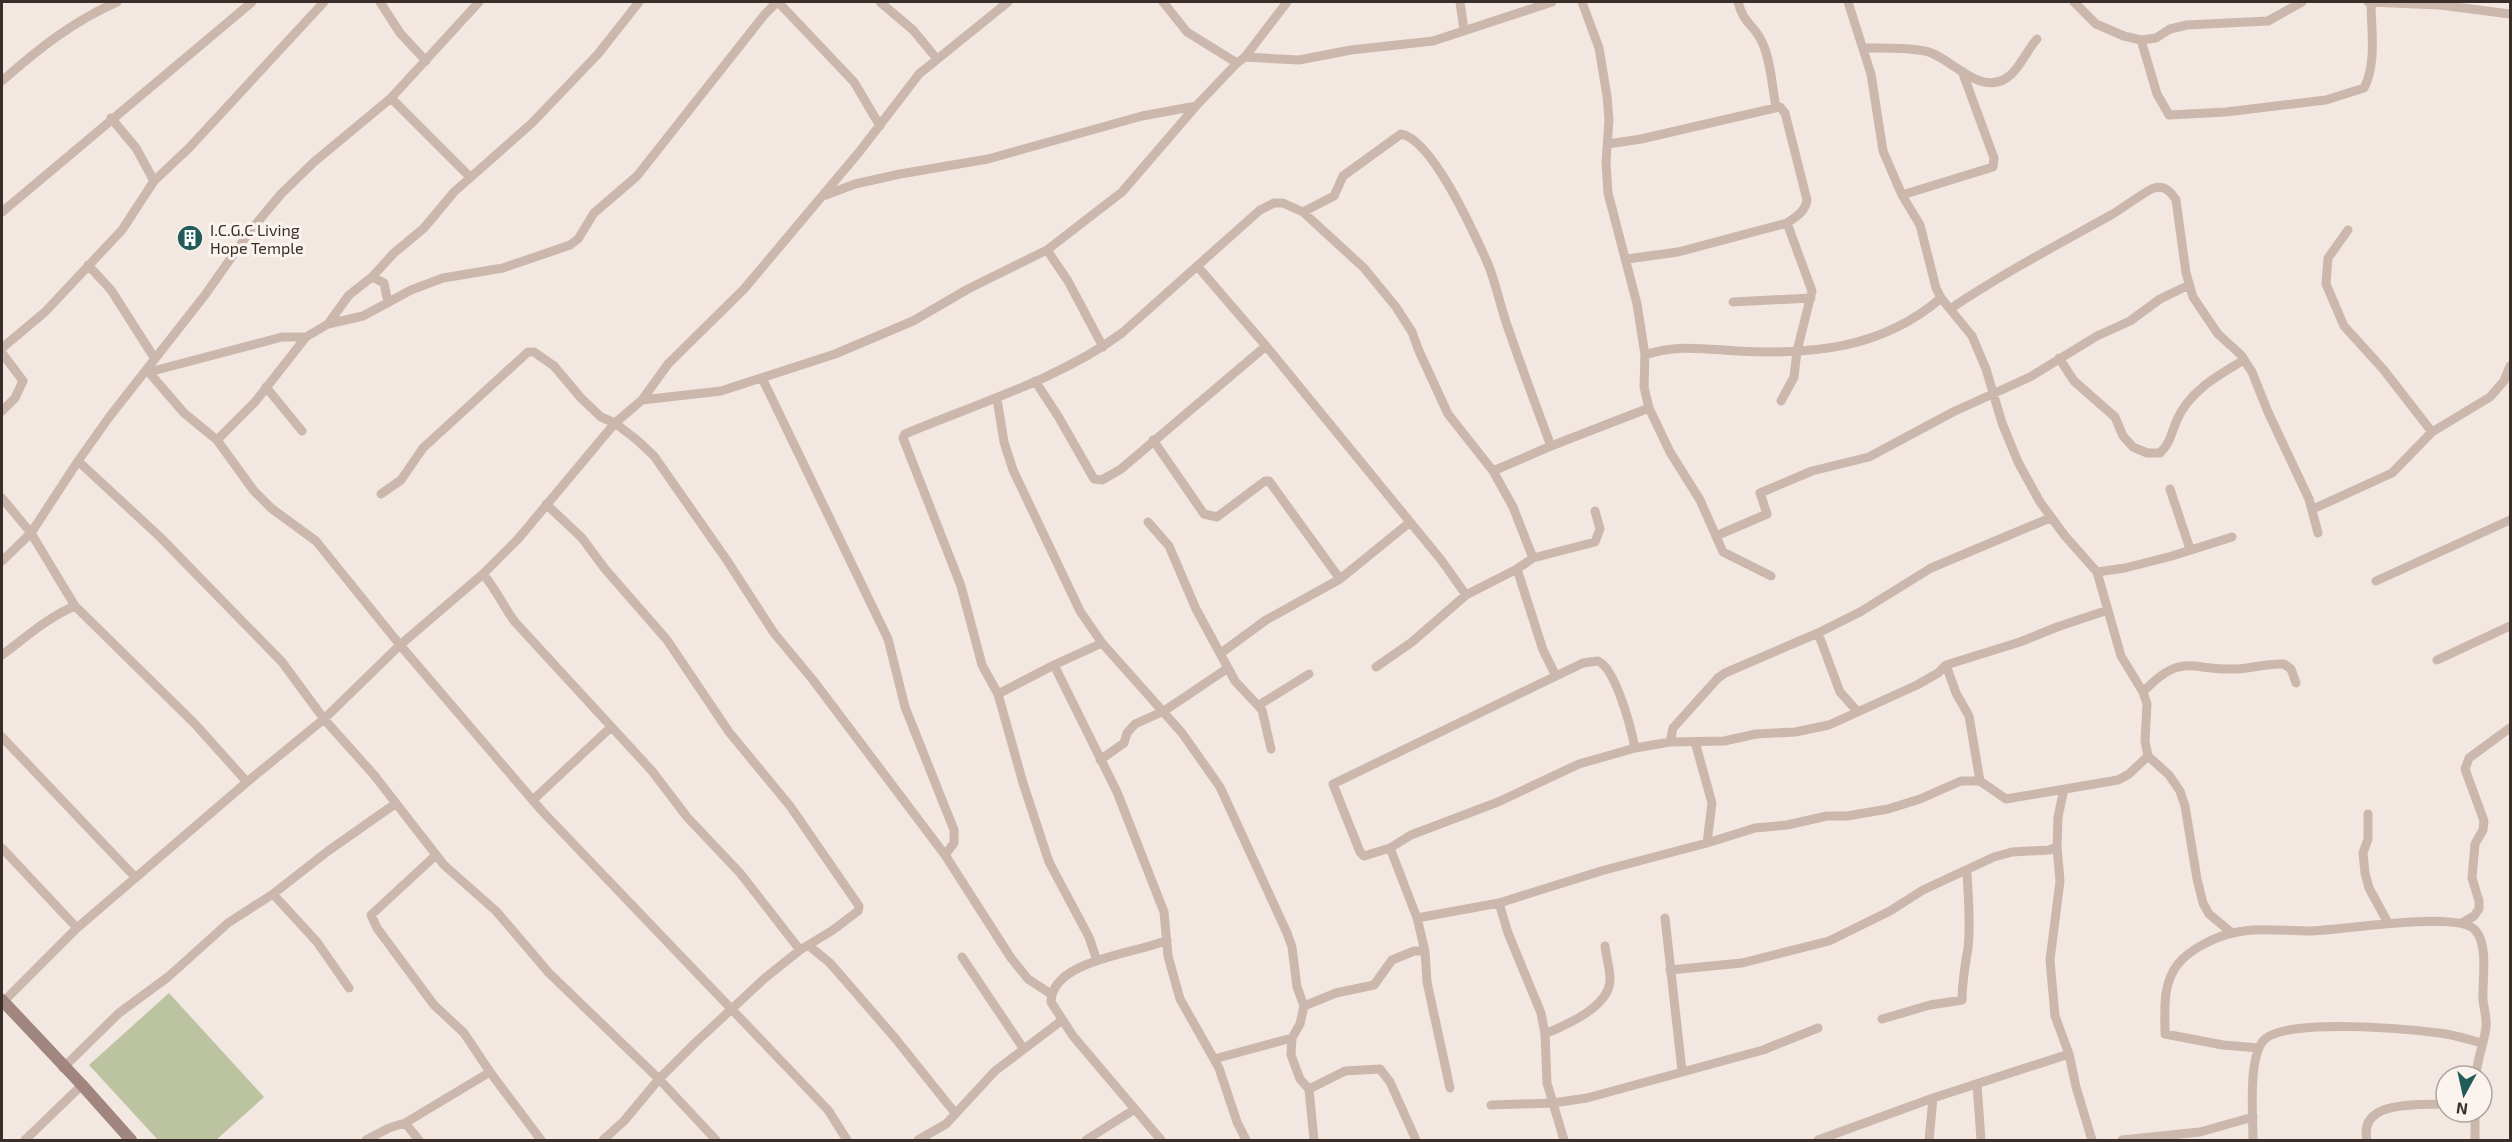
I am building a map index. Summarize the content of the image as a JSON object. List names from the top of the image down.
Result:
{
  "places": {
    "building": ["I.C.G.C Living Hope Temple"]
  },
  "north": "bottom"
}
